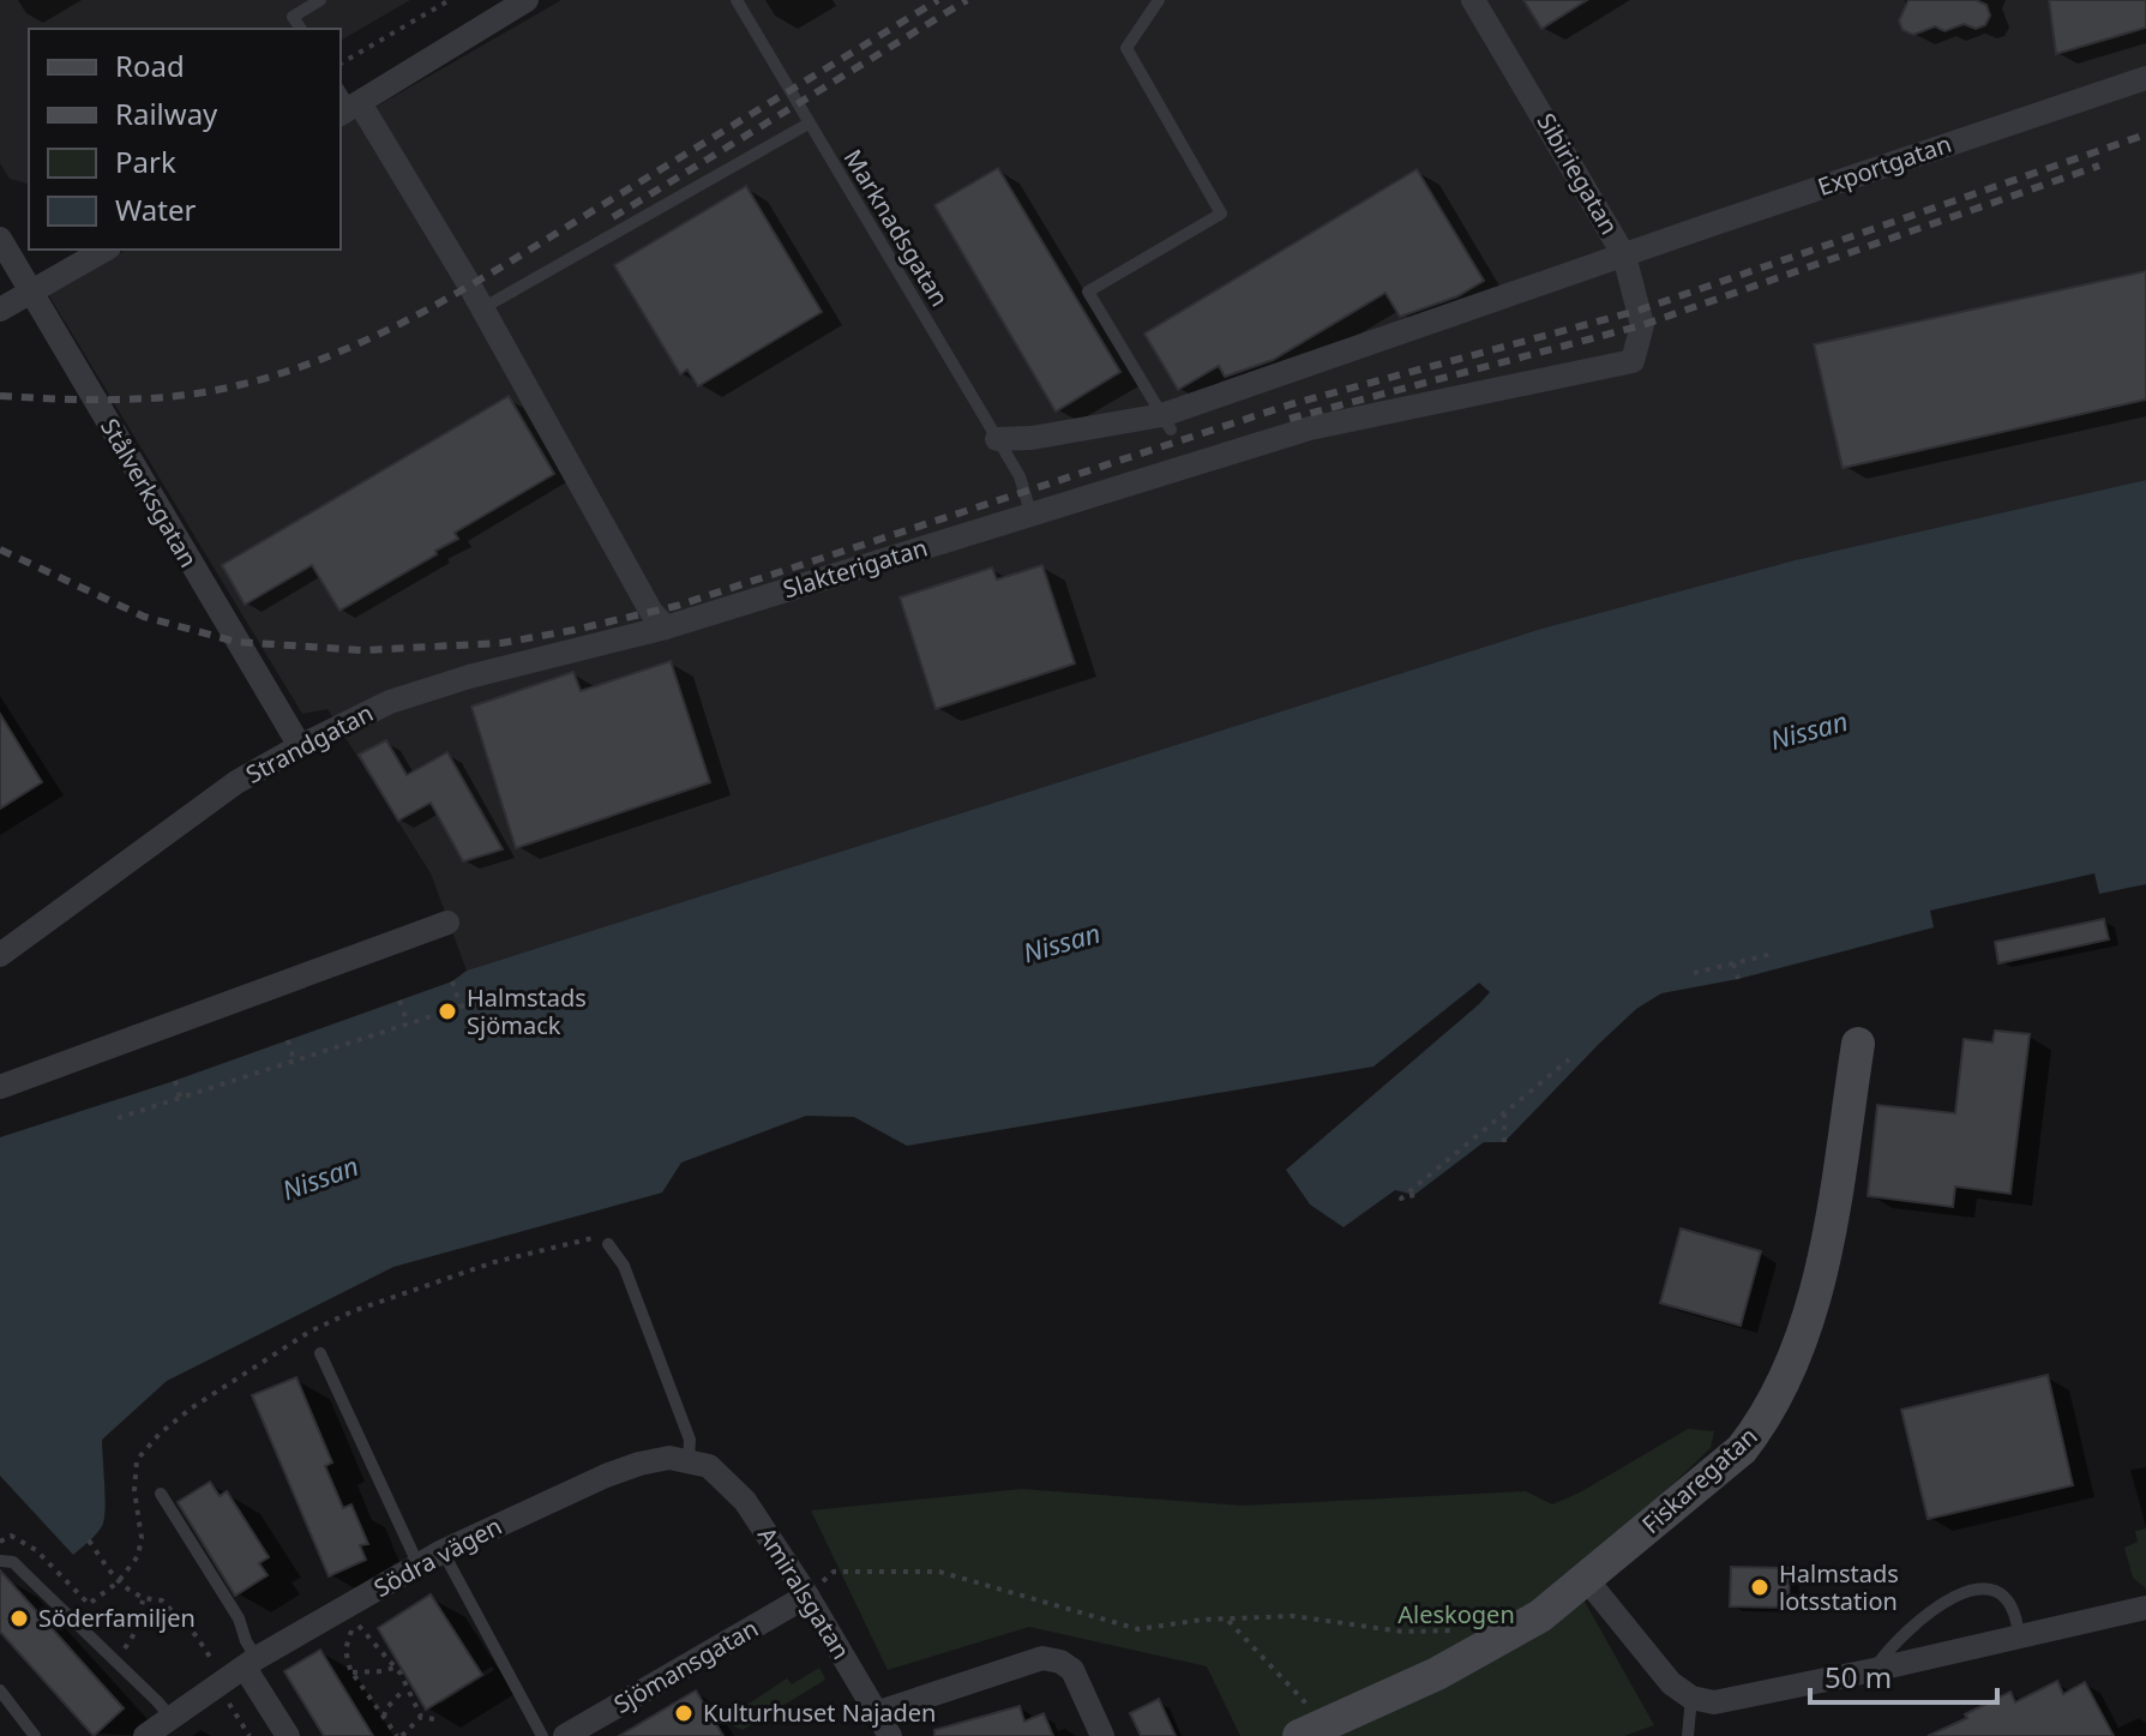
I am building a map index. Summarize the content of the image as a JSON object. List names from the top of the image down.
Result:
{
  "streets": {
    "street": [
      "Exportgatan",
      "Sibiriegatan",
      "Stålverksgatan",
      "Slakterigatan",
      "Strandgatan",
      "Fiskaregatan",
      "Södra vägen",
      "Amiralsgatan",
      "Sjömansgatan"
    ],
    "lane": ["Marknadsgatan"]
  },
  "crossings": [
    ["Exportgatan", "Sibiriegatan"],
    ["Exportgatan", "Marknadsgatan"],
    ["Sibiriegatan", "Slakterigatan"],
    ["Marknadsgatan", "Slakterigatan"],
    ["Stålverksgatan", "Strandgatan"],
    ["Slakterigatan", "Strandgatan"],
    ["Södra vägen", "Amiralsgatan"],
    ["Amiralsgatan", "Sjömansgatan"]
  ],
  "water": ["Nissan"],
  "parks": ["Aleskogen"],
  "places": [
    "Halmstads Sjömack",
    "Halmstads lotsstation",
    "Söderfamiljen",
    "Kulturhuset Najaden"
  ],
  "legend": [
    "Road",
    "Railway",
    "Park",
    "Water"
  ],
  "scale_bar": "50 m"
}
